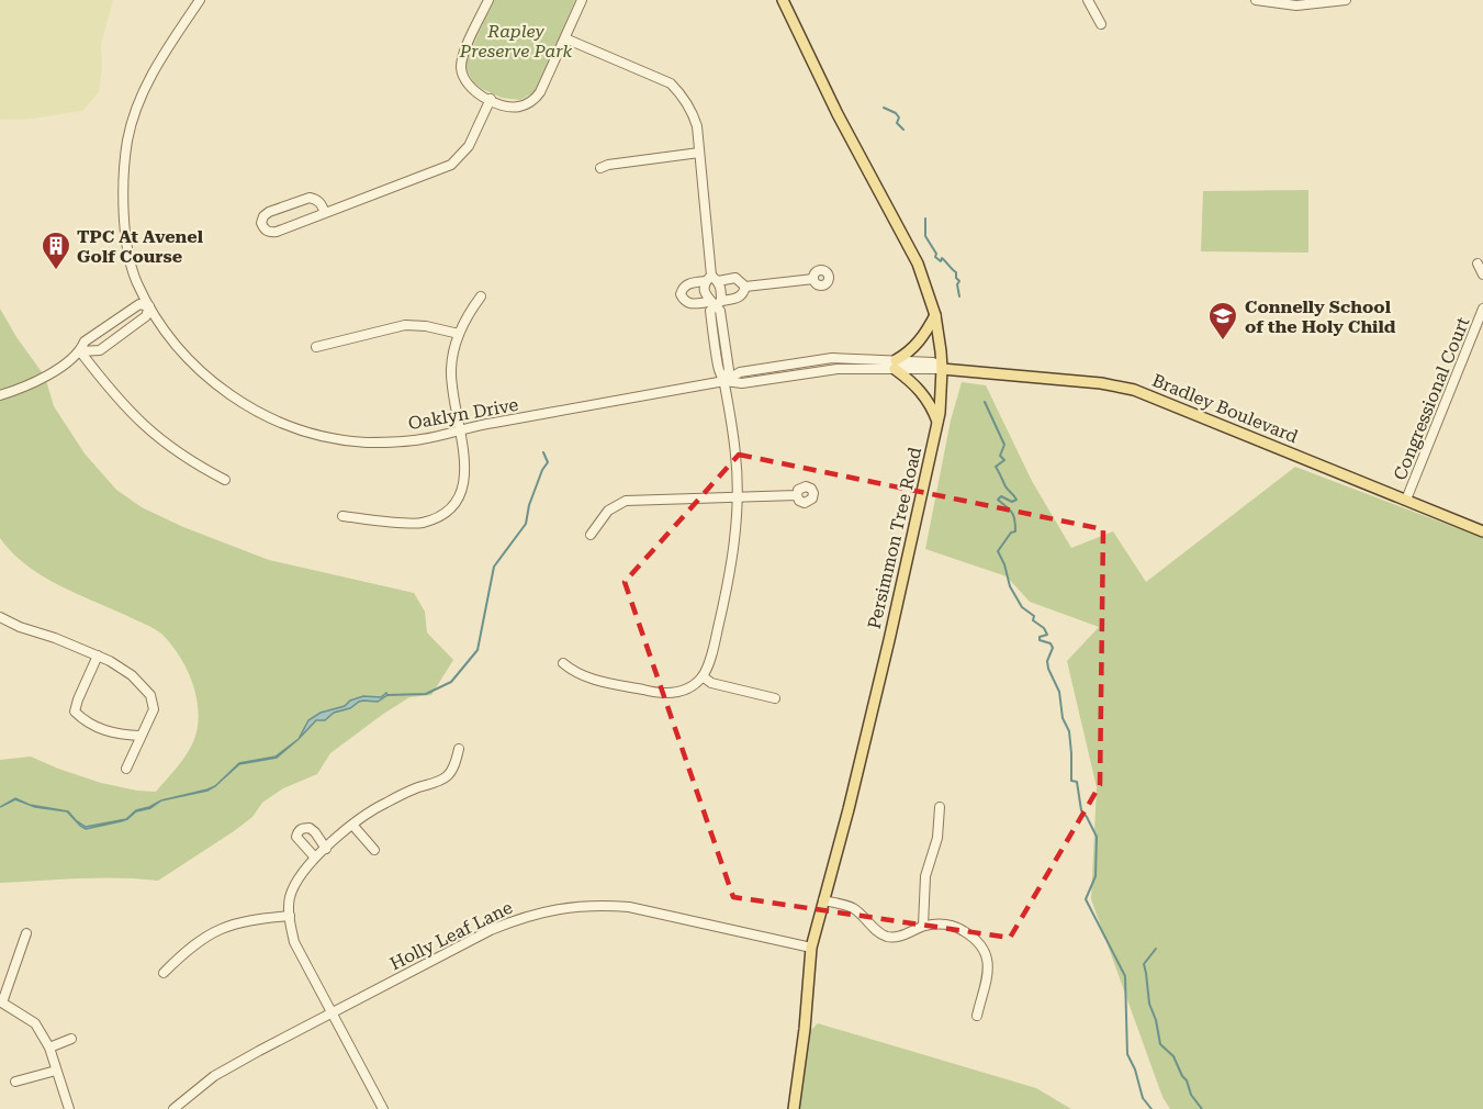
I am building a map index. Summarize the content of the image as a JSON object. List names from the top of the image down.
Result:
{
  "streets": {
    "main road": ["Bradley Boulevard", "Persimmon Tree Road"],
    "street": ["Congressional Court", "Oaklyn Drive", "Holly Leaf Lane"]
  },
  "crossings": [
    ["Congressional Court", "Bradley Boulevard"],
    ["Bradley Boulevard", "Oaklyn Drive"],
    ["Bradley Boulevard", "Persimmon Tree Road"],
    ["Oaklyn Drive", "Persimmon Tree Road"],
    ["Persimmon Tree Road", "Holly Leaf Lane"]
  ],
  "parks": ["Rapley Preserve Park"],
  "places": {
    "building": ["TPC At Avenel Golf Course"],
    "school or university": ["Connelly School of the Holy Child"]
  }
}
